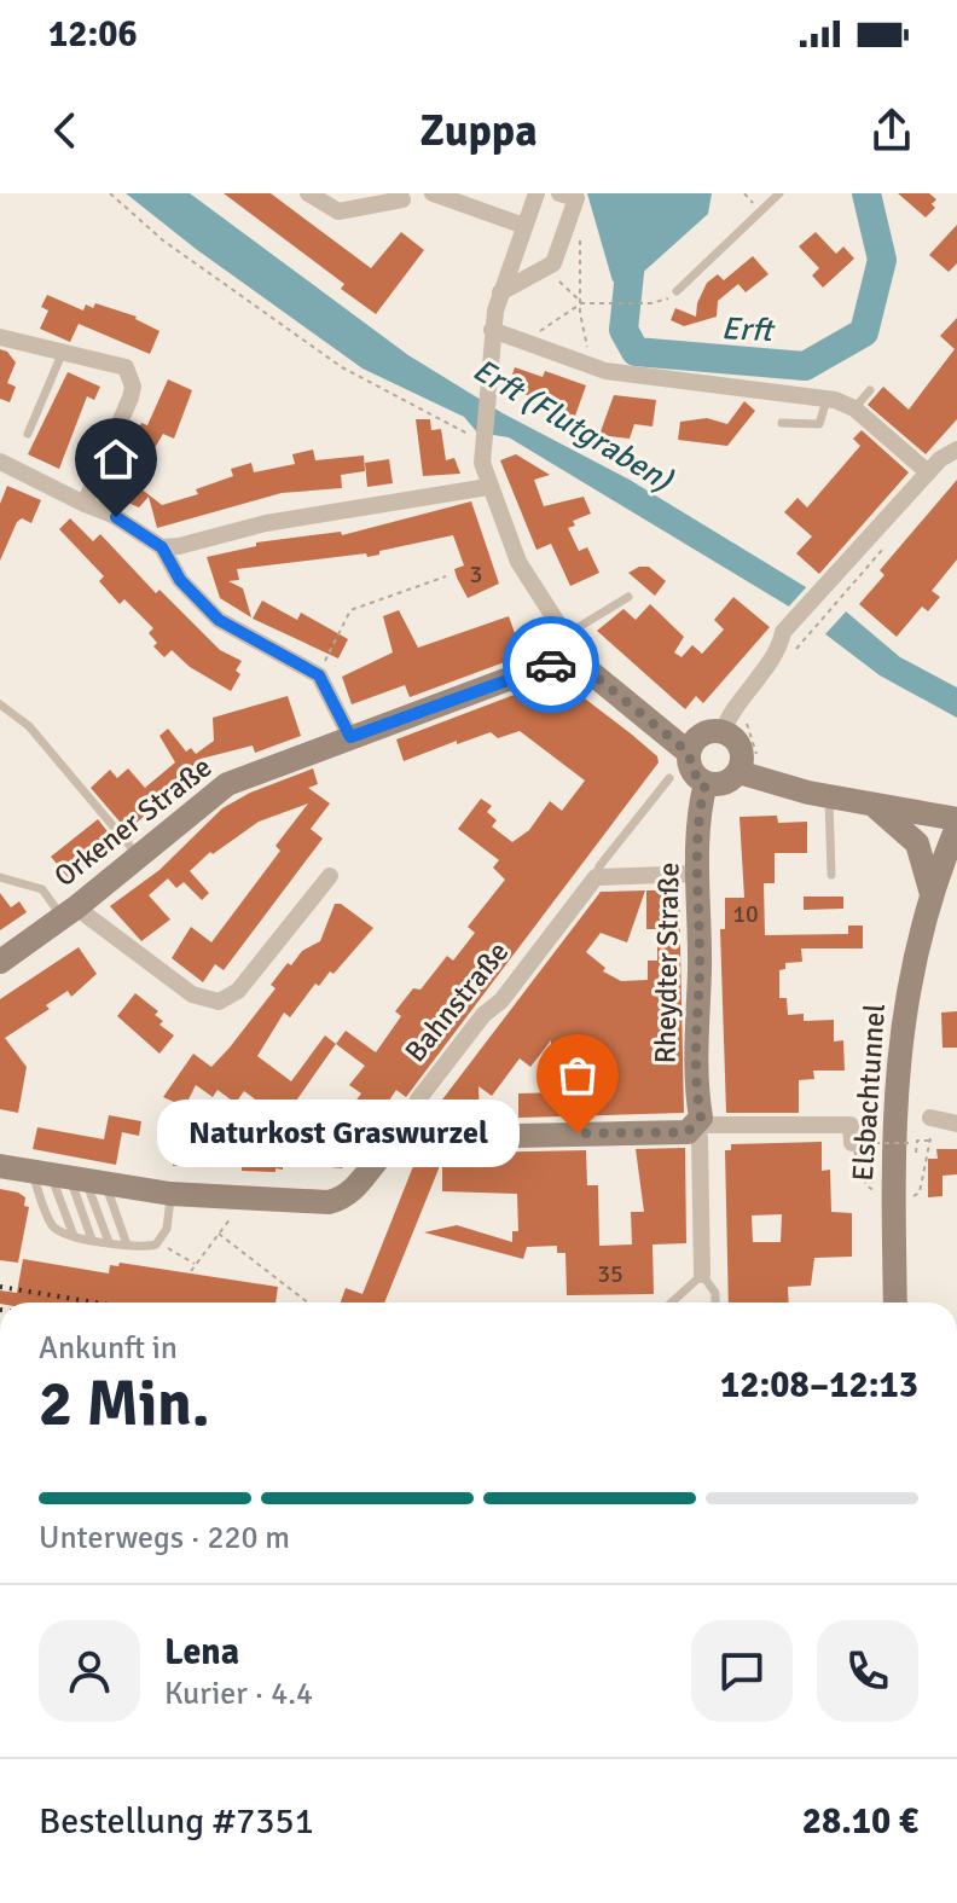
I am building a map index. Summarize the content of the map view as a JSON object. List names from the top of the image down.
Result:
{
  "streets": {
    "street": [
      "Orkener Straße",
      "Rheydter Straße",
      "Bahnstraße",
      "Elsbachtunnel"
    ]
  },
  "water": ["Erft", "Erft (Flutgraben)"],
  "places": ["Naturkost Graswurzel"],
  "house_numbers": ["3", "10", "35"],
  "page": {
    "status": "12:06",
    "header": "Zuppa",
    "bubble": "Naturkost Graswurzel",
    "heading": ["2 Min.", "Ankunft in", "12:08–12:13"],
    "panel": [
      "Lena",
      "Kurier · 4.4",
      "Bestellung #7351",
      "28.10 €"
    ],
    "bar": "Unterwegs · 220 m"
  }
}
